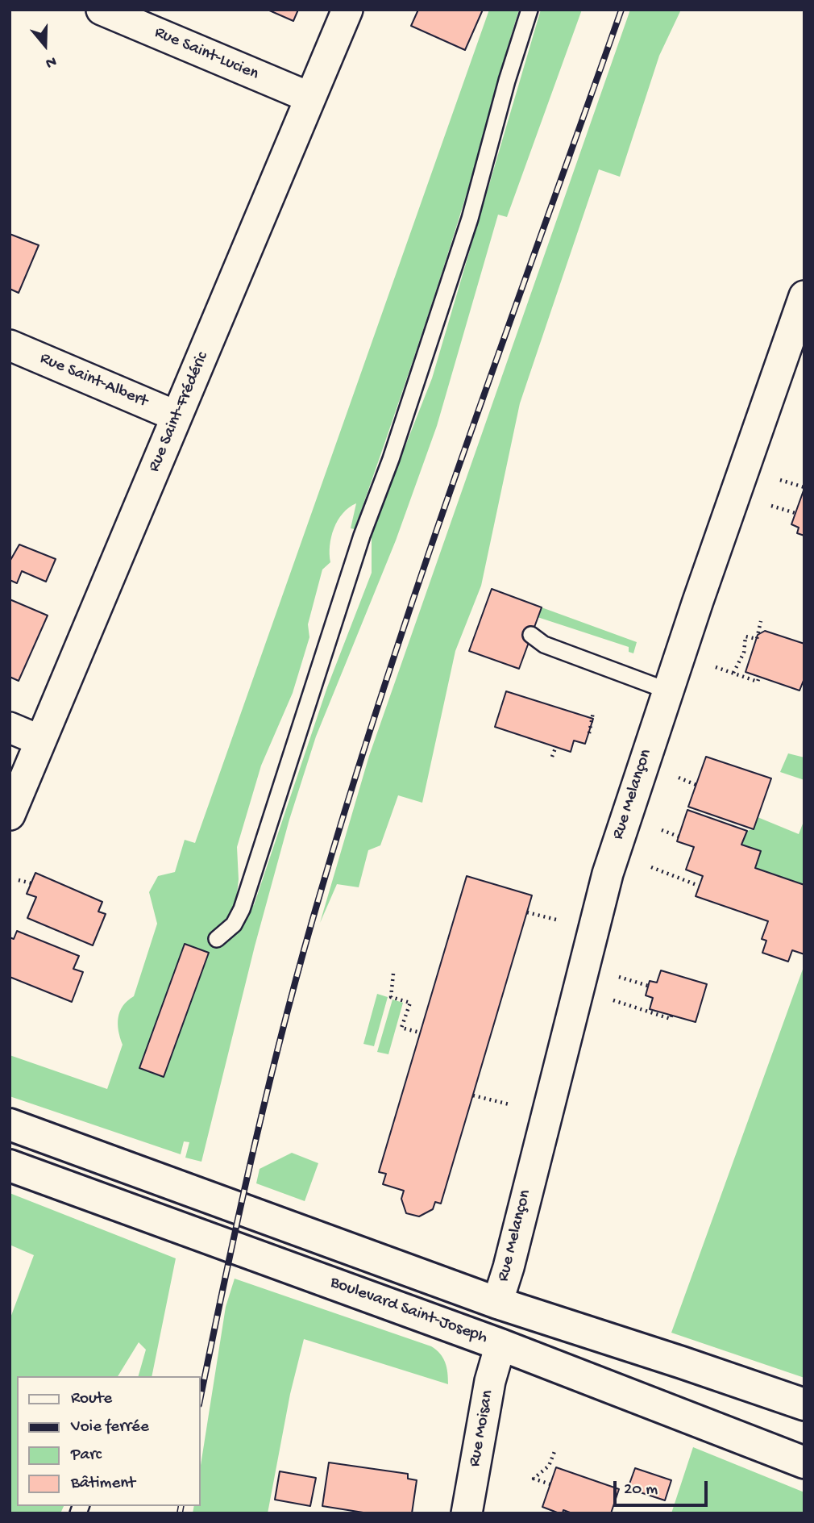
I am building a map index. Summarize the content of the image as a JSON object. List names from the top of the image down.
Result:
{
  "streets": {
    "main road": ["Boulevard Saint-Joseph"],
    "street": [
      "Rue Saint-Lucien",
      "Rue Saint-Albert",
      "Rue Saint-Frédéric",
      "Rue Melançon",
      "Rue Moisan"
    ]
  },
  "crossings": [
    ["Rue Saint-Lucien", "Rue Saint-Frédéric"],
    ["Rue Saint-Albert", "Rue Saint-Frédéric"],
    ["Boulevard Saint-Joseph", "Rue Moisan"]
  ],
  "legend": [
    "Route",
    "Voie ferrée",
    "Parc",
    "Bâtiment"
  ],
  "scale_bar": "20 m",
  "north": "bottom"
}
